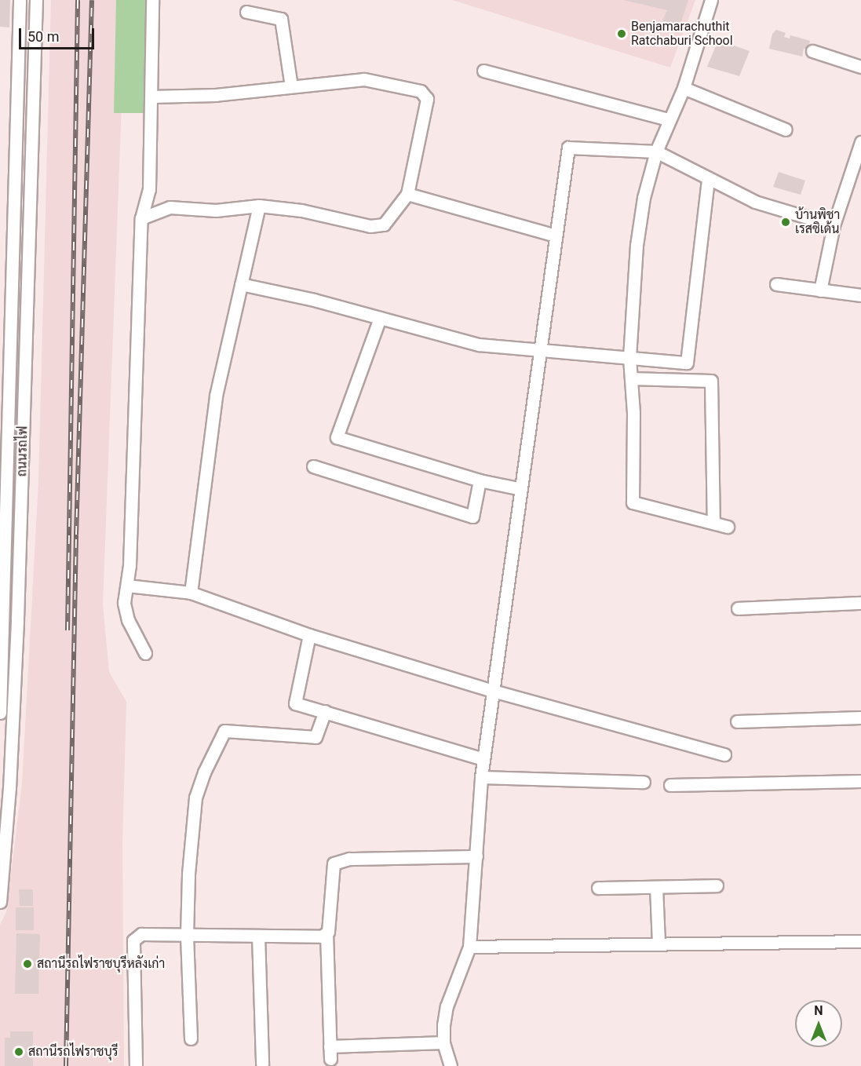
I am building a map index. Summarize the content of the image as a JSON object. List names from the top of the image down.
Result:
{
  "streets": {
    "street": ["ถนนรถไฟ"]
  },
  "places": [
    "Benjamarachuthit Ratchaburi School",
    "บ้านพิชา เรสซิเด้น",
    "สถานีรถไฟราชบุรีหลังเก่า",
    "สถานีรถไฟราชบุรี"
  ],
  "scale_bar": "50 m",
  "north": "top"
}
